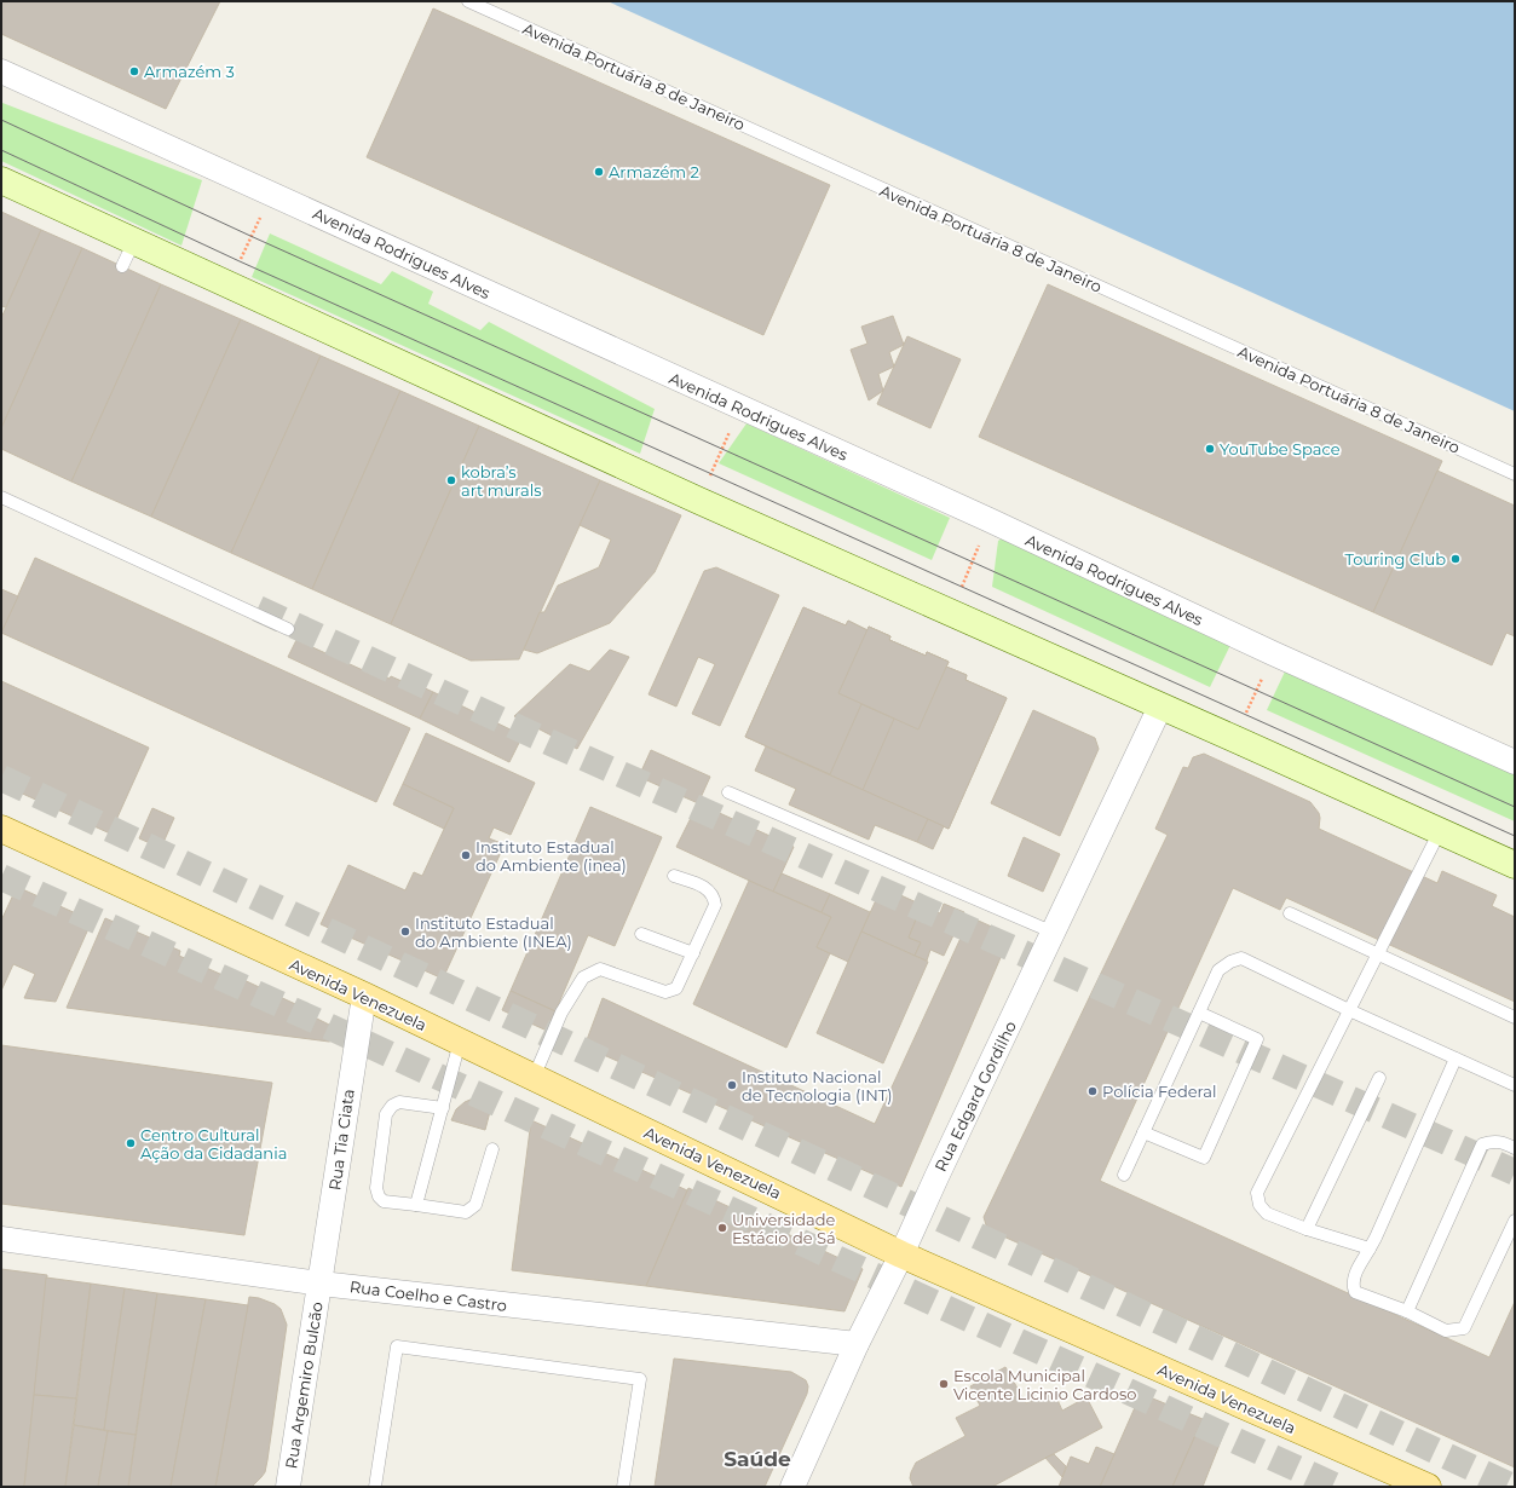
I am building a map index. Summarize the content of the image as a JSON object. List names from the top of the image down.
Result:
{
  "streets": {
    "main road": ["Avenida Venezuela"],
    "street": [
      "Avenida Rodrigues Alves",
      "Rua Edgard Gordilho",
      "Rua Tia Ciata",
      "Rua Coelho e Castro",
      "Rua Argemiro Bulcão"
    ],
    "lane": ["Avenida Portuária 8 de Janeiro"]
  },
  "crossings": [
    ["Avenida Venezuela", "Rua Edgard Gordilho"],
    ["Avenida Venezuela", "Rua Tia Ciata"],
    ["Rua Edgard Gordilho", "Rua Coelho e Castro"],
    ["Rua Tia Ciata", "Rua Coelho e Castro"],
    ["Rua Tia Ciata", "Rua Argemiro Bulcão"],
    ["Rua Coelho e Castro", "Rua Argemiro Bulcão"]
  ],
  "districts": ["Saúde"],
  "places": [
    "Armazém 3",
    "Armazém 2",
    "YouTube Space",
    "kobra’s art murals",
    "Touring Club",
    "Instituto Estadual do Ambiente (inea)",
    "Instituto Estadual do Ambiente (INEA)",
    "Instituto Nacional de Tecnologia (INT)",
    "Polícia Federal",
    "Centro Cultural Ação da Cidadania",
    "Universidade Estácio de Sá",
    "Escola Municipal Vicente Licinio Cardoso"
  ]
}
